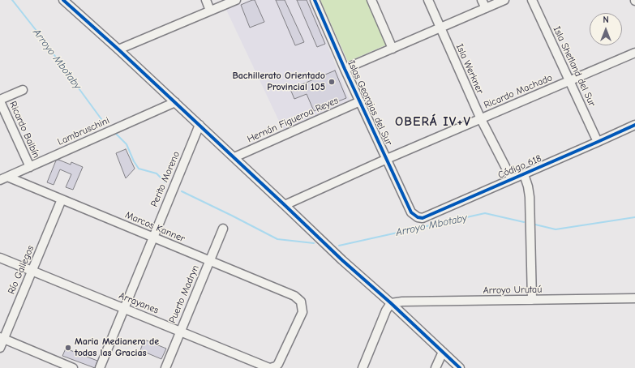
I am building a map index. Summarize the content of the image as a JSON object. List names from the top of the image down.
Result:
{
  "streets": {
    "street": [
      "Isla Shetland del Sur",
      "Isla Werkner",
      "Ricardo Machado",
      "Islas Georgias del Sur",
      "Hernán Figueroa Reyes",
      "Ricardo Balbín",
      "Lambruschini",
      "Código 618",
      "Perito Moreno",
      "Marcos Kanner",
      "Río Gallegos",
      "Arroyo Urutaú",
      "Puerto Madryn",
      "Arrayanes"
    ]
  },
  "crossings": [
    ["Isla Shetland del Sur", "Ricardo Machado"],
    ["Isla Shetland del Sur", "Código 618"],
    ["Isla Werkner", "Ricardo Machado"],
    ["Isla Werkner", "Código 618"],
    ["Ricardo Machado", "Islas Georgias del Sur"],
    ["Islas Georgias del Sur", "Hernán Figueroa Reyes"],
    ["Islas Georgias del Sur", "Código 618"],
    ["Ricardo Balbín", "Lambruschini"],
    ["Lambruschini", "Marcos Kanner"],
    ["Perito Moreno", "Marcos Kanner"],
    ["Perito Moreno", "Arrayanes"],
    ["Marcos Kanner", "Río Gallegos"],
    ["Marcos Kanner", "Puerto Madryn"],
    ["Marcos Kanner", "Arrayanes"],
    ["Río Gallegos", "Arrayanes"],
    ["Puerto Madryn", "Arrayanes"]
  ],
  "districts": ["OBERÁ IV+V"],
  "water": ["Arroyo Mbotaby"],
  "places": ["Bachillerato Orientado Provincial 105", "Maria Medianera de todas las Gracias"],
  "north": "top"
}
